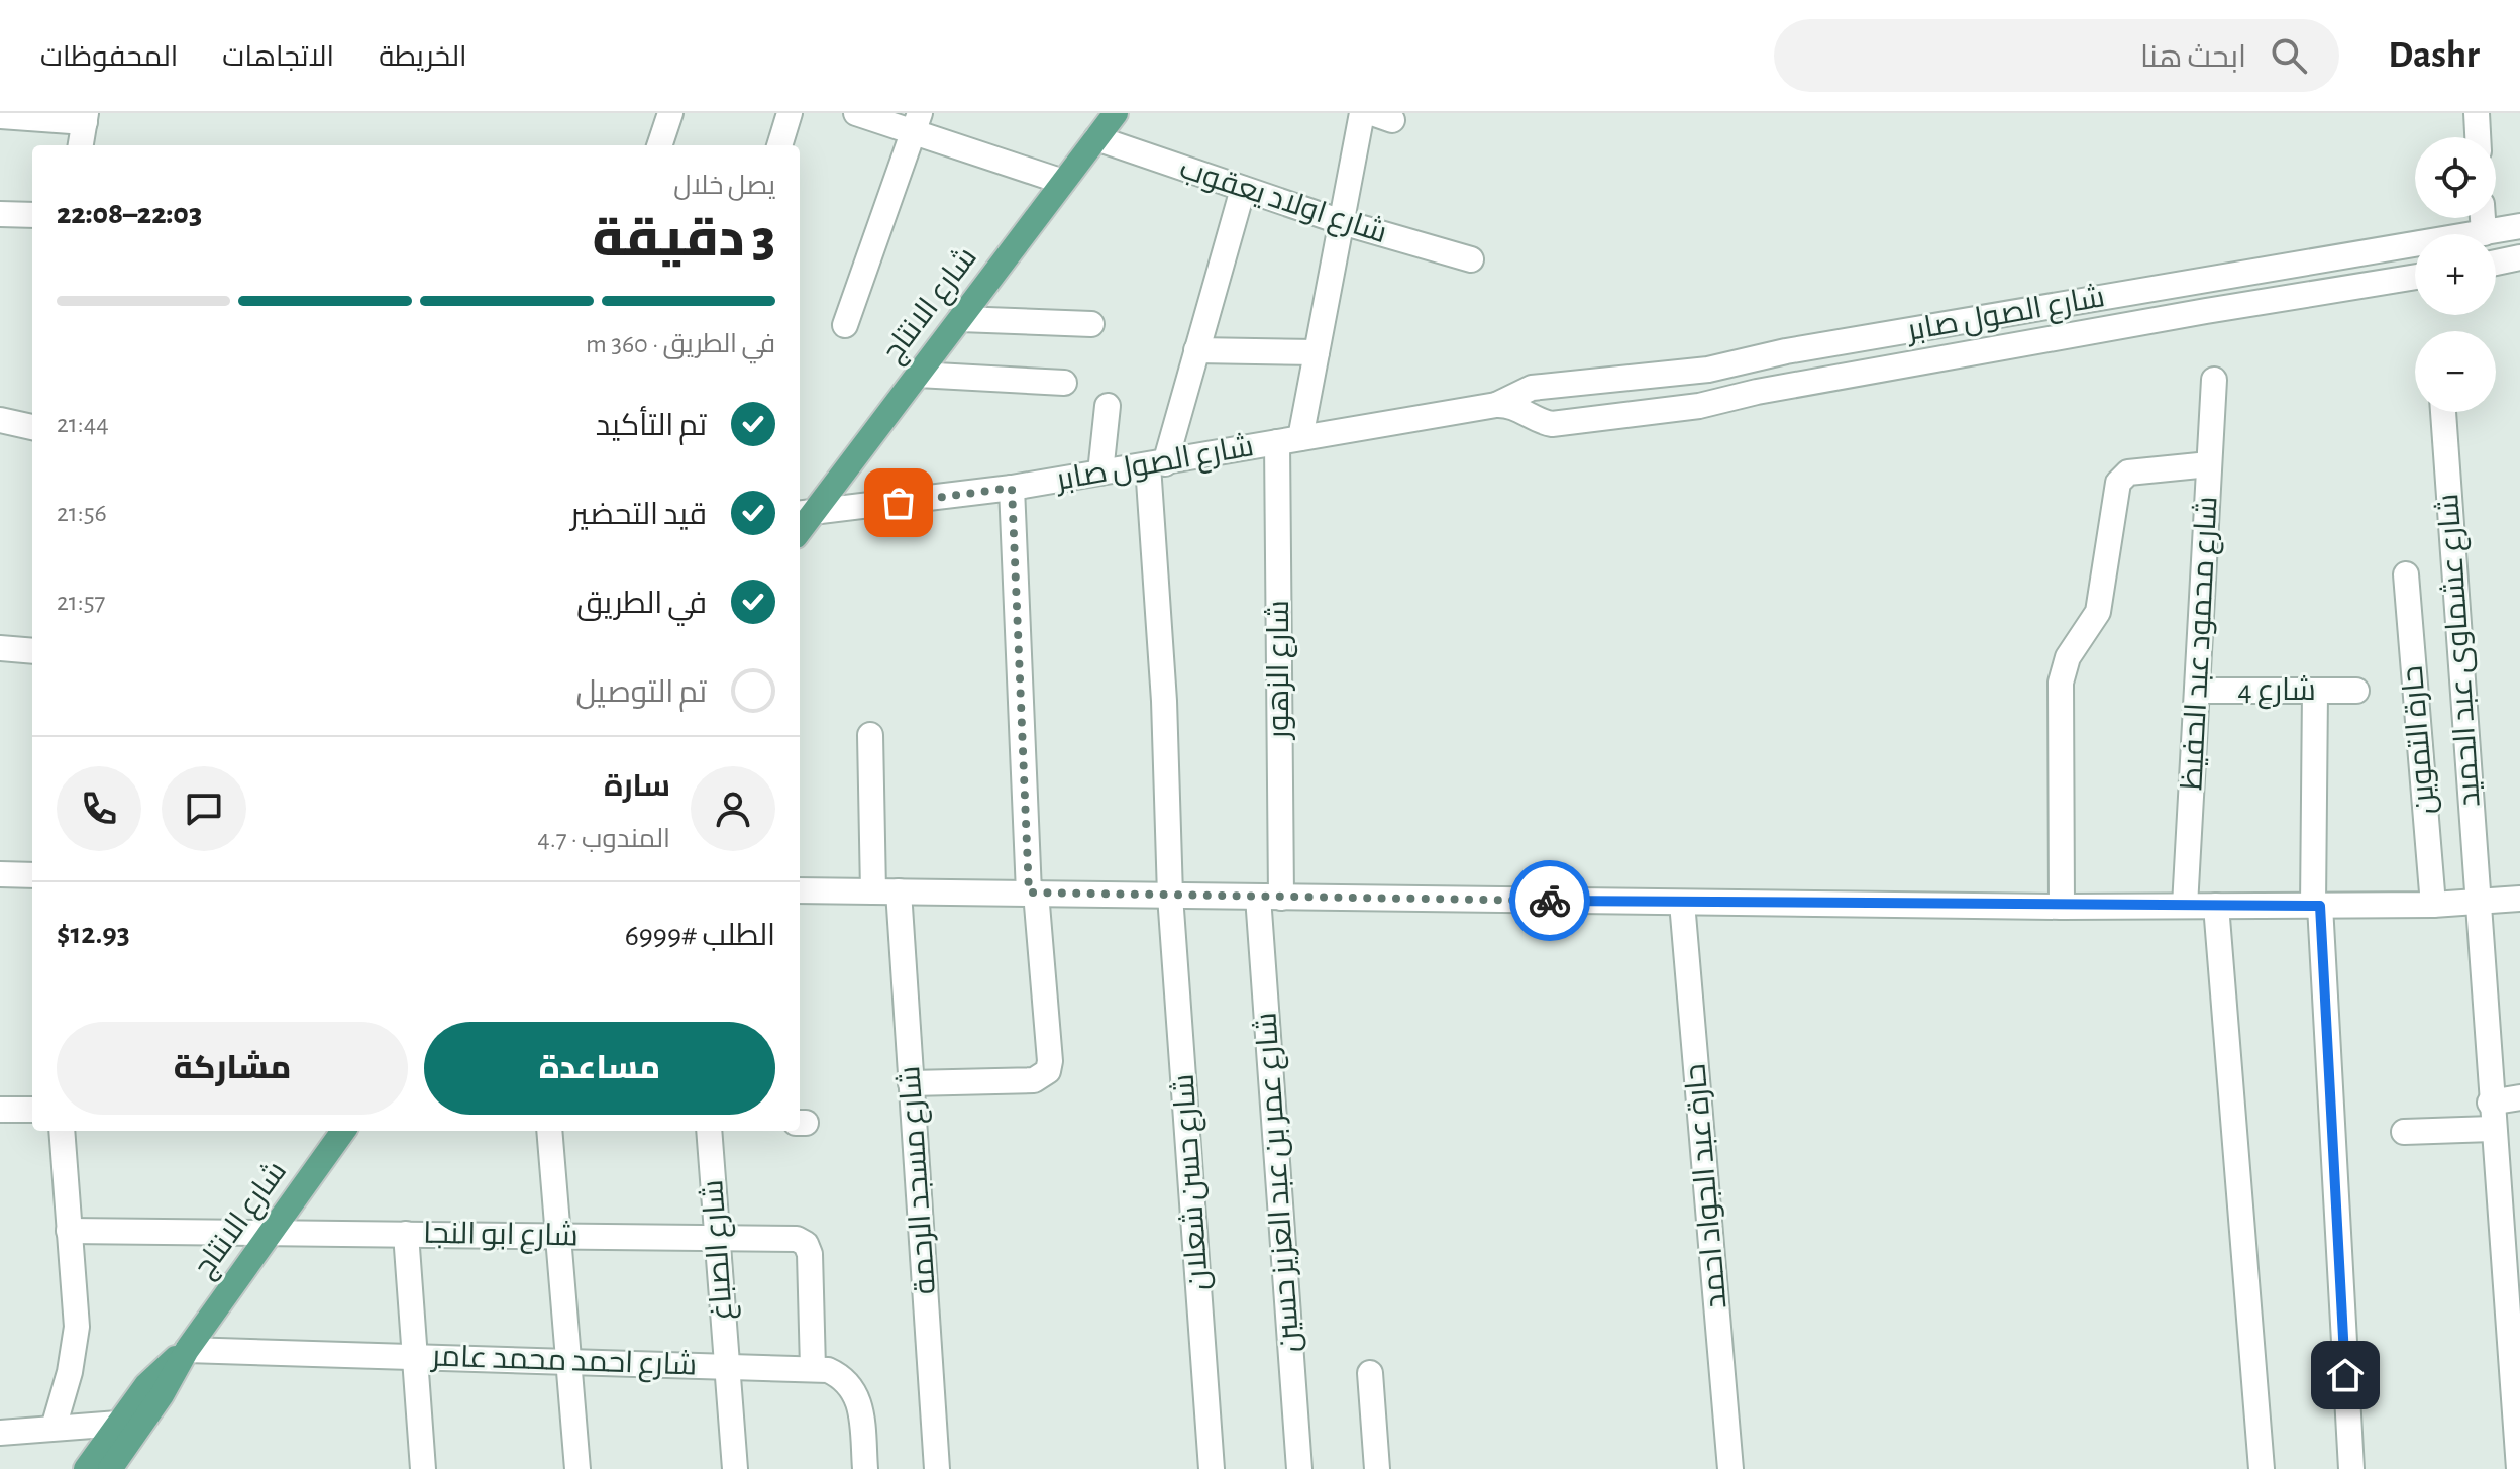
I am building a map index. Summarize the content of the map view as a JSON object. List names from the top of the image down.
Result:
{
  "streets": {
    "main road": ["شارع الانتاج"],
    "street": [
      "شارع اولاد يعقوب",
      "شارع الصول صابر",
      "شارع محمود عبد الحفيظ",
      "شارع عشماوى عبد الحميد",
      "شارع الزهور",
      "شارع 4",
      "حارة التموين",
      "شارع مسجد الرحمة",
      "شارع حسن شعلان",
      "شارع عمر بن عبد العزيز حسين",
      "حارة عبد الجواد احمد",
      "شارع ابو النجا",
      "شارع الصباغ",
      "شارع احمد محمد عامر"
    ]
  },
  "crossings": [
    ["شارع اولاد يعقوب", "شارع الانتاج"],
    ["شارع اولاد يعقوب", "شارع الزهور"],
    ["شارع اولاد يعقوب", "شارع حسن شعلان"],
    ["شارع الانتاج", "شارع الصول صابر"],
    ["شارع الانتاج", "شارع ابو النجا"],
    ["شارع الانتاج", "شارع احمد محمد عامر"],
    ["شارع الصول صابر", "شارع الزهور"],
    ["شارع الصول صابر", "شارع حسن شعلان"],
    ["شارع محمود عبد الحفيظ", "شارع 4"],
    ["شارع الزهور", "شارع عمر بن عبد العزيز حسين"],
    ["شارع ابو النجا", "شارع الصباغ"],
    ["شارع ابو النجا", "شارع احمد محمد عامر"],
    ["شارع الصباغ", "شارع احمد محمد عامر"]
  ],
  "page": {
    "header": "Dashr",
    "search": "ابحث هنا",
    "nav": ["الخريطة", "الاتجاهات", "المحفوظات"],
    "map_buttons": ["+", "−"],
    "heading": ["3 دقيقة", "يصل خلال", "22:03–22:08"],
    "panel": [
      "سارة",
      "المندوب · 4.7",
      "الطلب #6999",
      "$12.93"
    ],
    "bar": "في الطريق · 360 m",
    "list": [
      ["تم التأكيد", "21:44"],
      ["قيد التحضير", "21:56"],
      ["في الطريق", "21:57"],
      "تم التوصيل"
    ],
    "buttons": ["مساعدة", "مشاركة"]
  }
}
